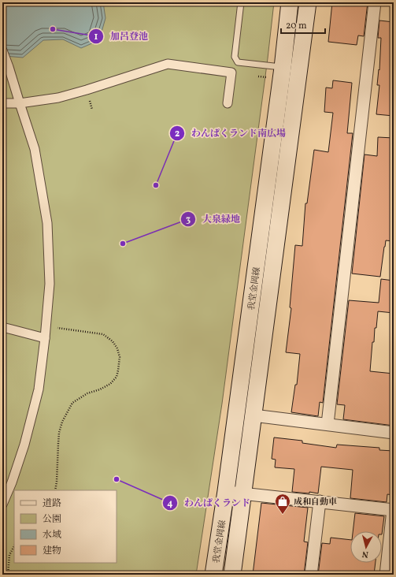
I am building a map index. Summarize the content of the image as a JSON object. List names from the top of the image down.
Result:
{
  "streets": {
    "main road": ["我堂金岡線"]
  },
  "places": {
    "other": [
      "加呂登池",
      "わんぱくランド南広場",
      "大泉緑地",
      "わんぱくランド"
    ],
    "shop": ["成和自動車"]
  },
  "legend": [
    "道路",
    "公園",
    "水域",
    "建物"
  ],
  "scale_bar": "20 m",
  "north": "bottom"
}
